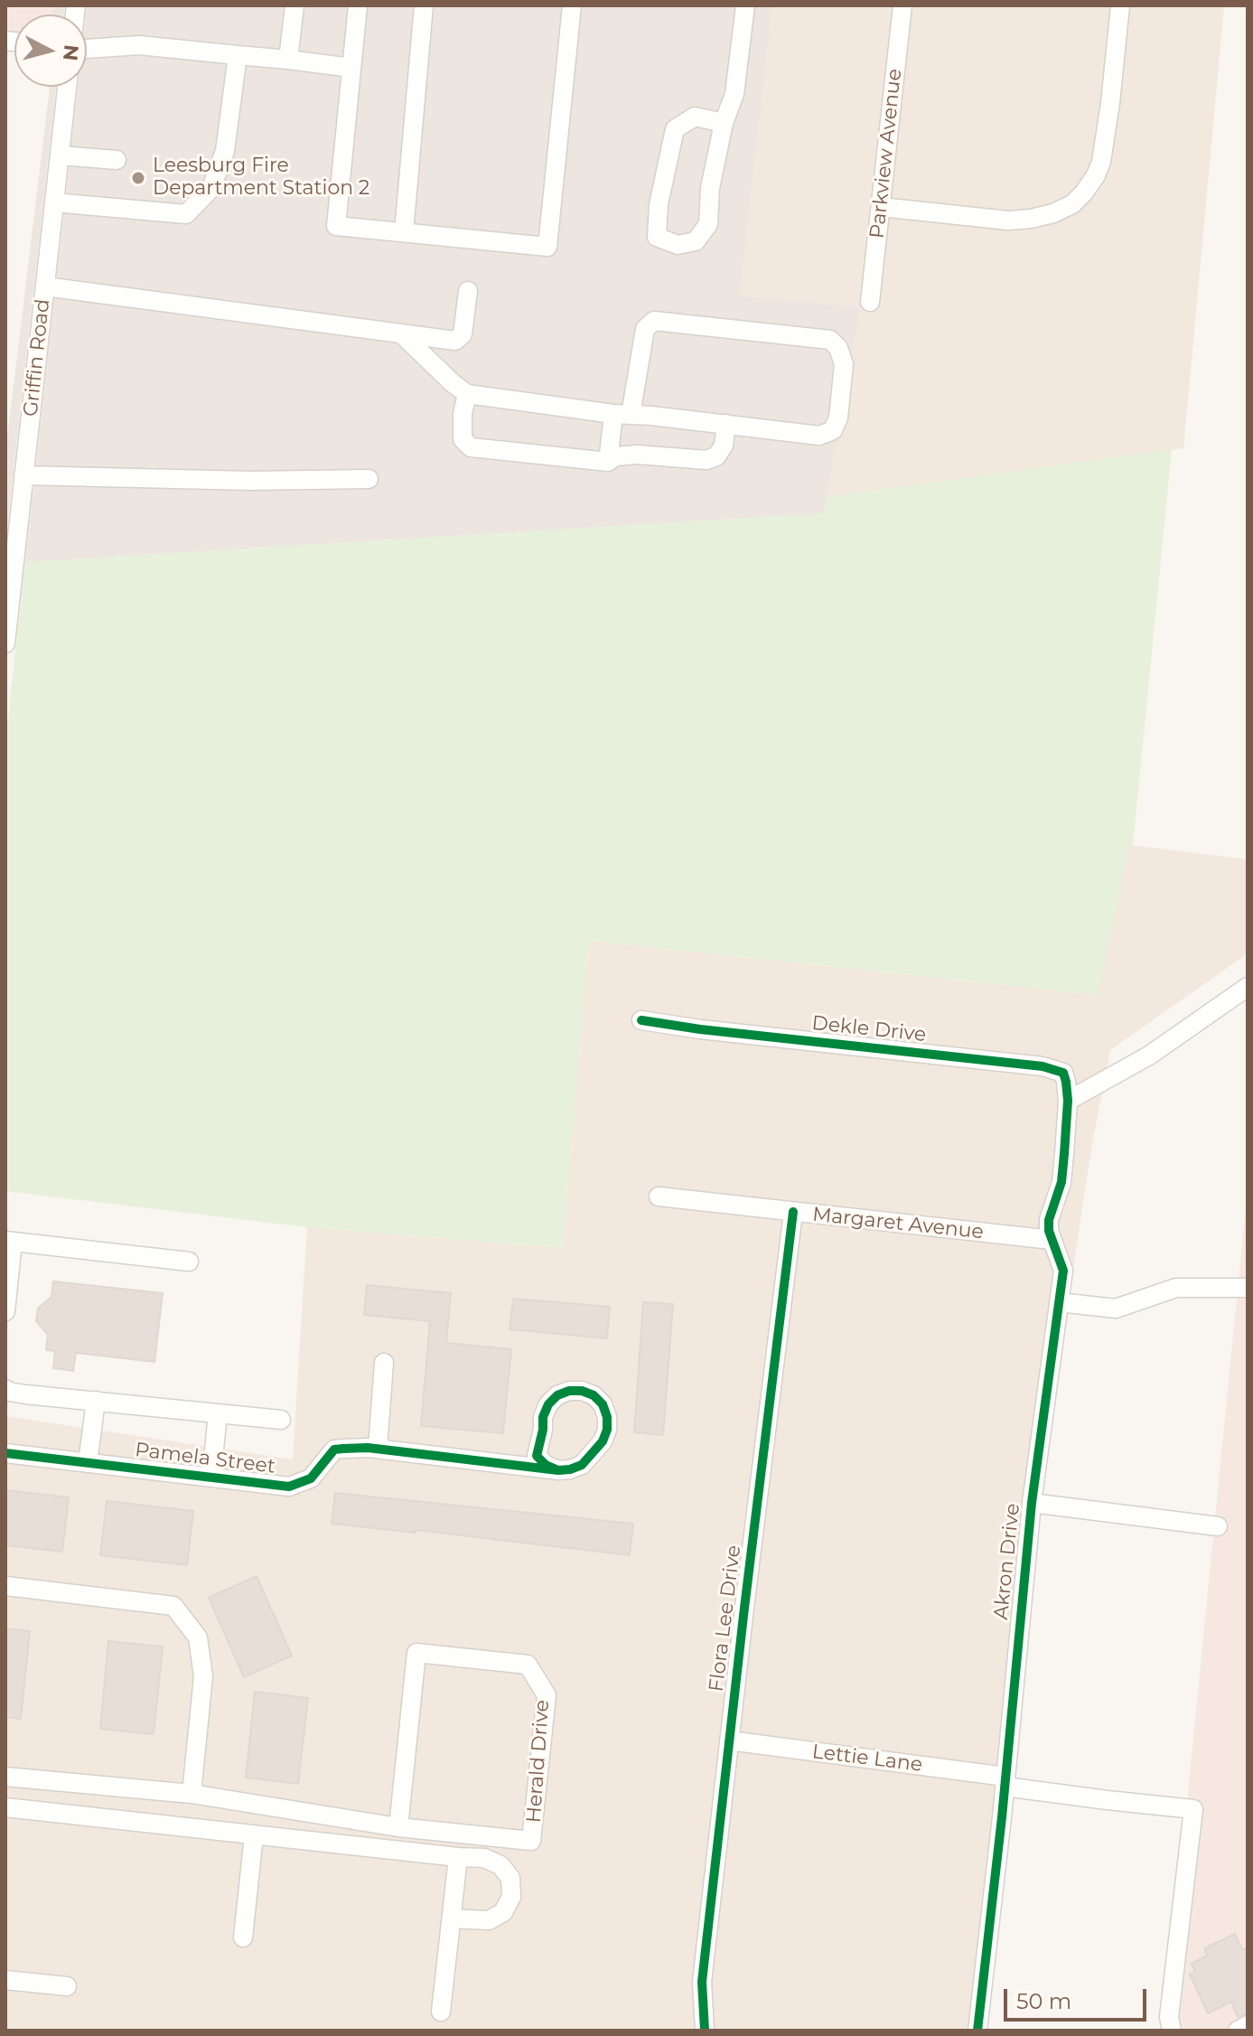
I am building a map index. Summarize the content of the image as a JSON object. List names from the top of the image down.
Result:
{
  "streets": {
    "street": [
      "Parkview Avenue",
      "Griffin Road",
      "Dekle Drive",
      "Margaret Avenue",
      "Pamela Street",
      "Akron Drive",
      "Flora Lee Drive",
      "Lettie Lane",
      "Herald Drive"
    ]
  },
  "crossings": [
    ["Dekle Drive", "Akron Drive"],
    ["Margaret Avenue", "Akron Drive"],
    ["Margaret Avenue", "Flora Lee Drive"],
    ["Akron Drive", "Lettie Lane"],
    ["Flora Lee Drive", "Lettie Lane"]
  ],
  "places": ["Leesburg Fire Department Station 2"],
  "scale_bar": "50 m",
  "north": "right"
}
